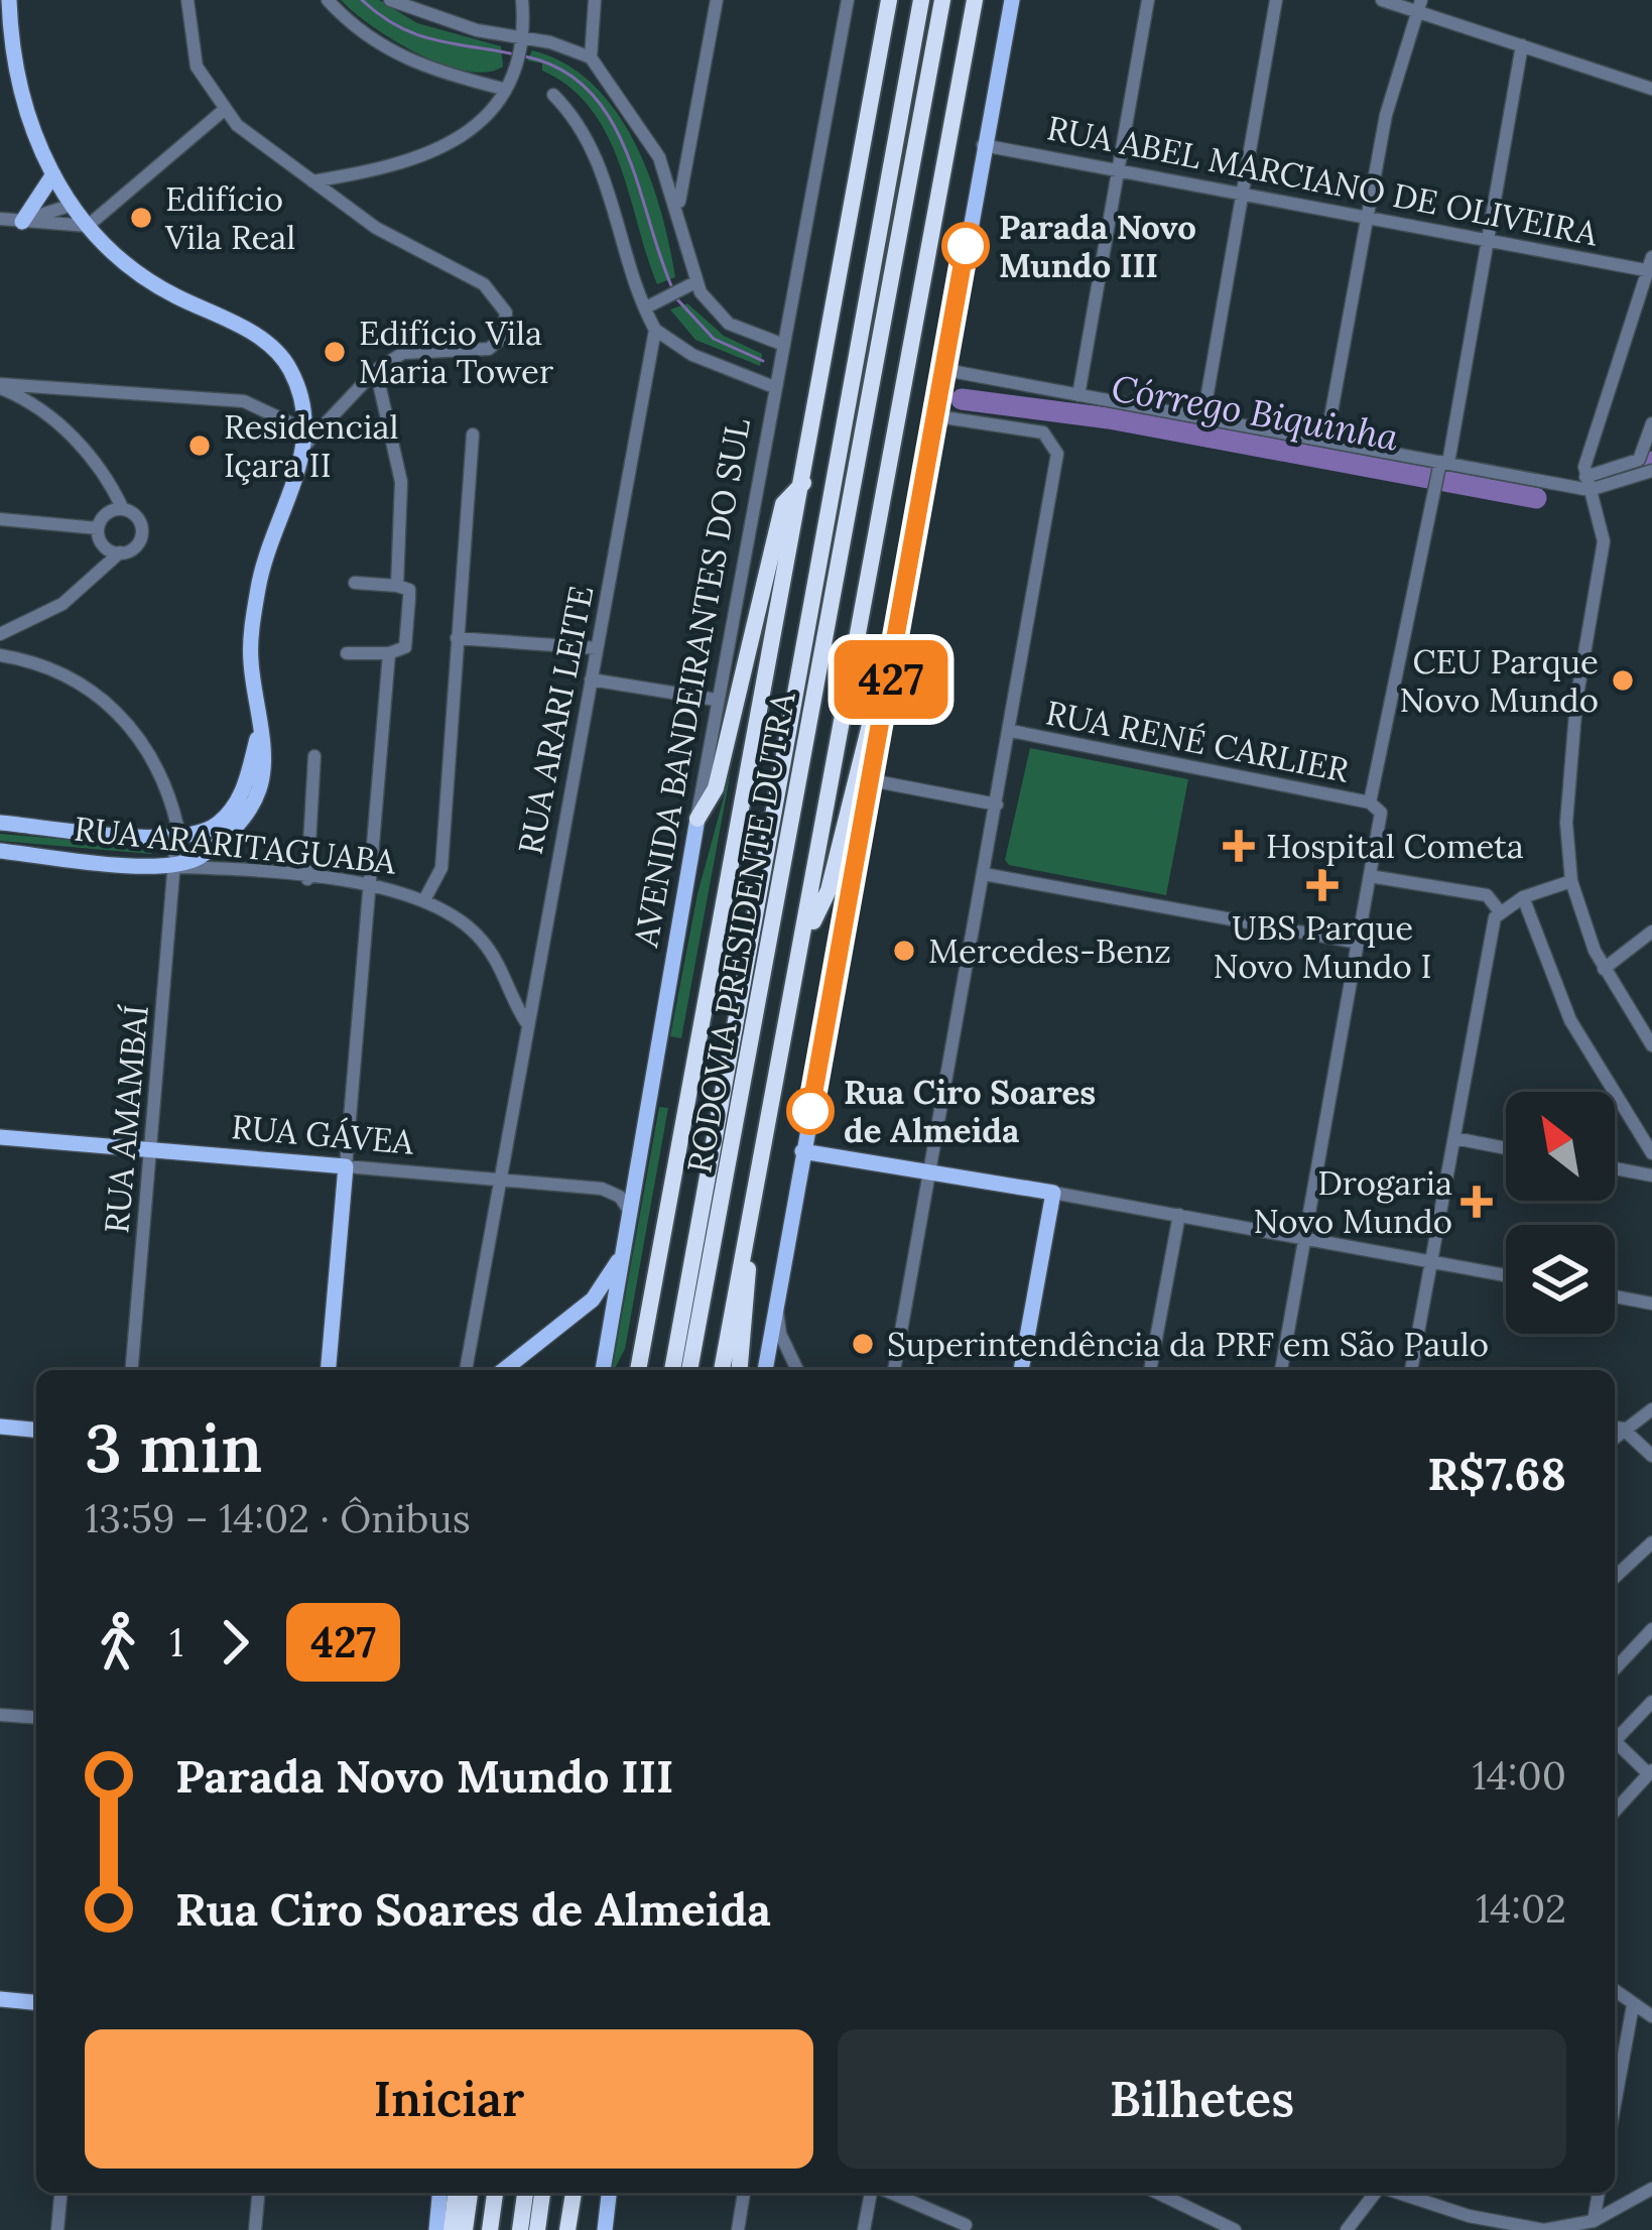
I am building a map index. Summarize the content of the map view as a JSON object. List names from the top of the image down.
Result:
{
  "streets": {
    "highway": ["RODOVIA PRESIDENTE DUTRA"],
    "main road": ["AVENIDA BANDEIRANTES DO SUL", "RUA ARARITAGUABA", "RUA GÁVEA"],
    "street": [
      "RUA ABEL MARCIANO DE OLIVEIRA",
      "RUA ARARI LEITE",
      "RUA RENÉ CARLIER",
      "RUA AMAMBAÍ"
    ]
  },
  "crossings": [
    ["AVENIDA BANDEIRANTES DO SUL", "RUA GÁVEA"],
    ["RUA ARARI LEITE", "RUA ARARITAGUABA"],
    ["RUA ARARI LEITE", "RUA GÁVEA"],
    ["RUA ARARITAGUABA", "RUA AMAMBAÍ"],
    ["RUA AMAMBAÍ", "RUA GÁVEA"]
  ],
  "water": ["Córrego Biquinha"],
  "places": {
    "other": [
      "Edifício Vila Real",
      "Parada Novo Mundo III",
      "Edifício Vila Maria Tower",
      "Residencial Içara II",
      "CEU Parque Novo Mundo",
      "Mercedes-Benz",
      "Rua Ciro Soares de Almeida",
      "Superintendência da PRF em São Paulo"
    ],
    "health": ["Hospital Cometa", "UBS Parque Novo Mundo I", "Drogaria Novo Mundo"]
  },
  "lines": ["bus line 427"],
  "north": "top left",
  "page": {
    "on_map": "427",
    "heading": ["3 min", "13:59 – 14:02 · Ônibus", "R$7.68"],
    "legs": ["1", "427"],
    "list": [
      {
        "name": "Parada Novo Mundo III",
        "value": "14:00"
      },
      {
        "name": "Rua Ciro Soares de Almeida",
        "value": "14:02"
      }
    ],
    "buttons": ["Iniciar", "Bilhetes"]
  }
}
